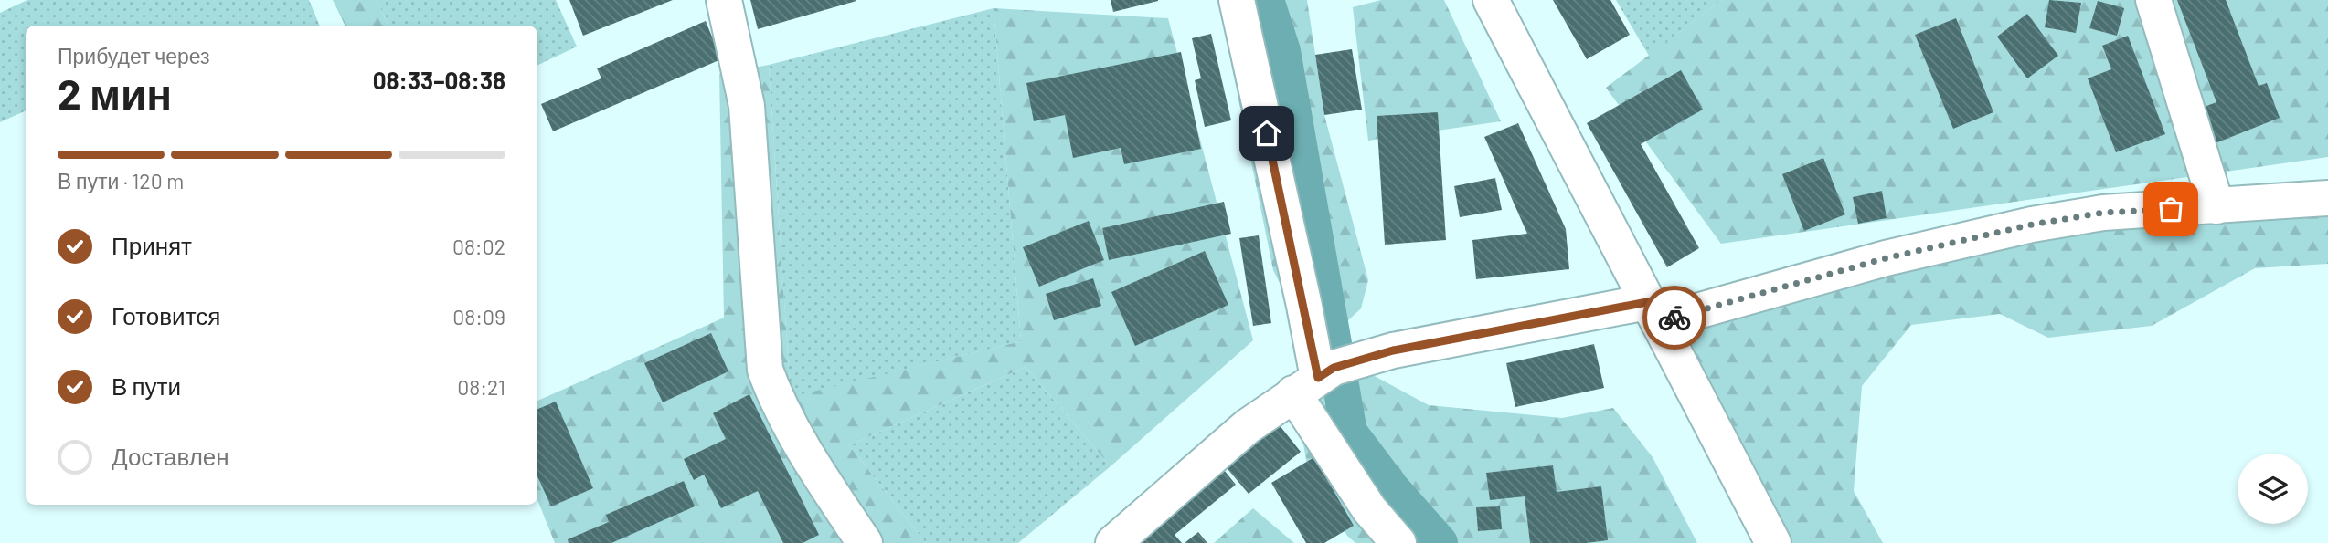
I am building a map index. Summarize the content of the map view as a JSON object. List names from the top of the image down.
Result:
{
  "page": {
    "heading": ["2 мин", "Прибудет через", "08:33–08:38"],
    "bar": "В пути · 120 m",
    "list": [
      ["Принят", "08:02"],
      ["Готовится", "08:09"],
      ["В пути", "08:21"],
      "Доставлен"
    ]
  }
}
